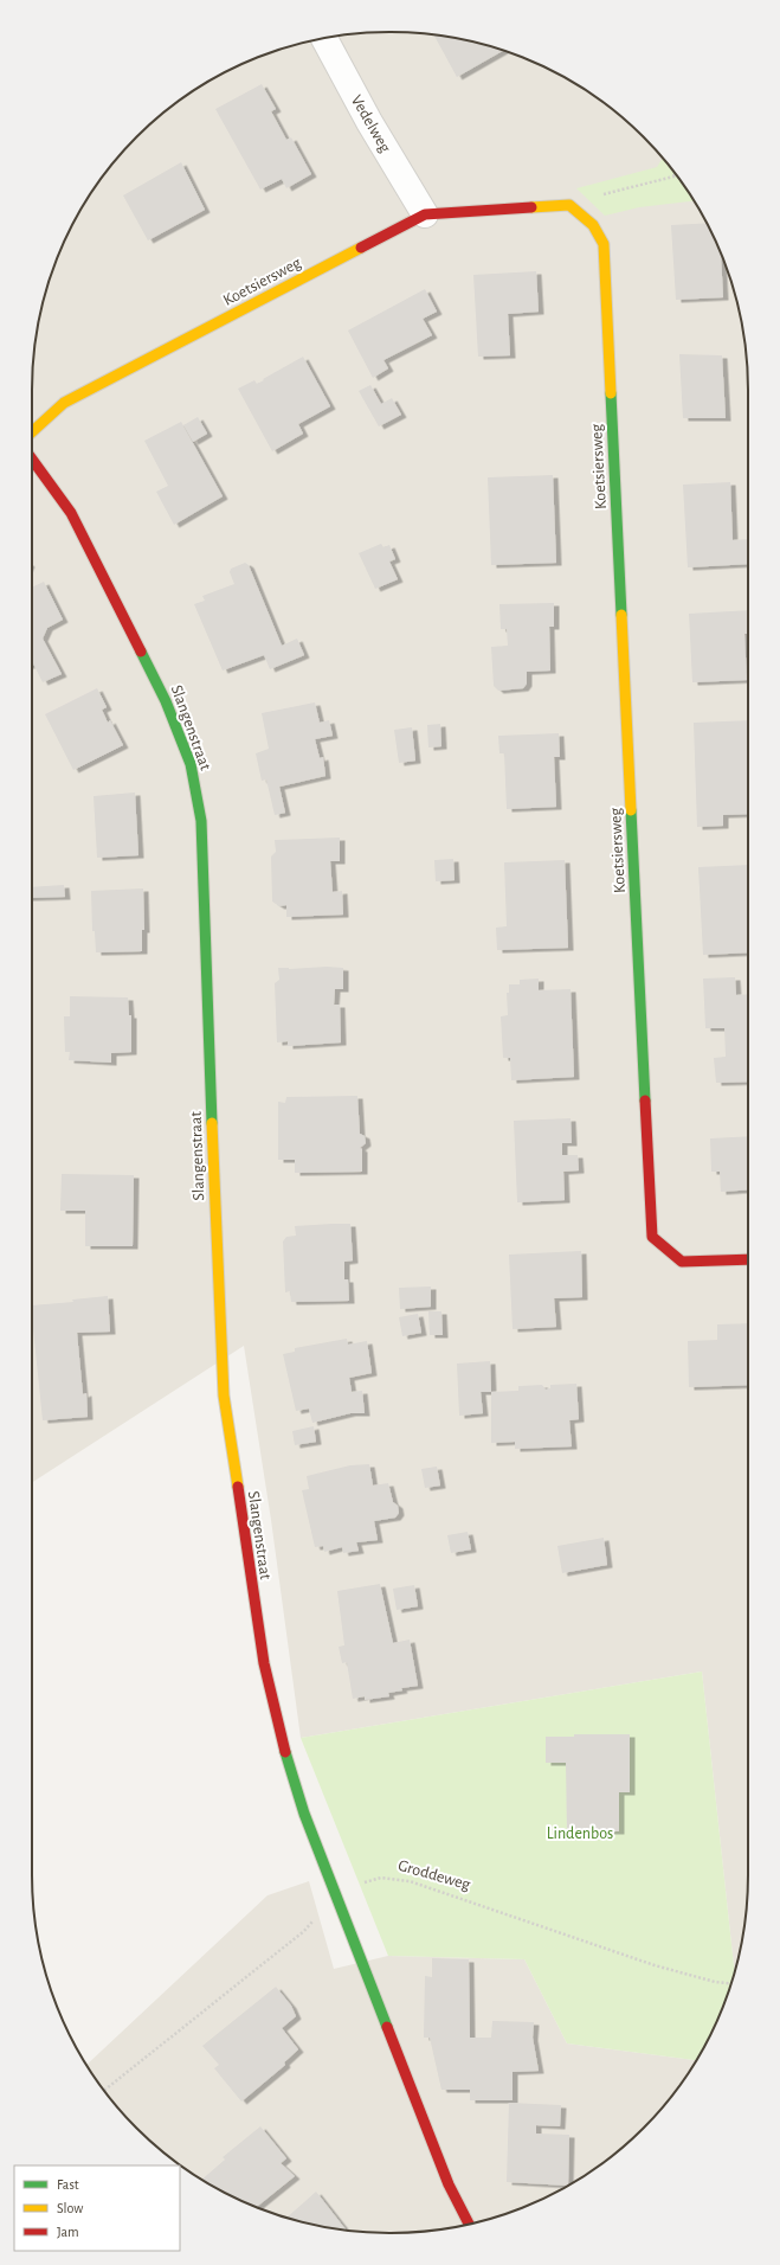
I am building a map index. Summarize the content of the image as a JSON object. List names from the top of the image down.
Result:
{
  "streets": {
    "street": ["Vedelweg", "Koetsiersweg", "Slangenstraat"],
    "path": ["Groddeweg"]
  },
  "crossings": [
    ["Vedelweg", "Koetsiersweg"],
    ["Slangenstraat", "Groddeweg"]
  ],
  "parks": ["Lindenbos"],
  "legend": ["Fast", "Slow", "Jam"]
}
